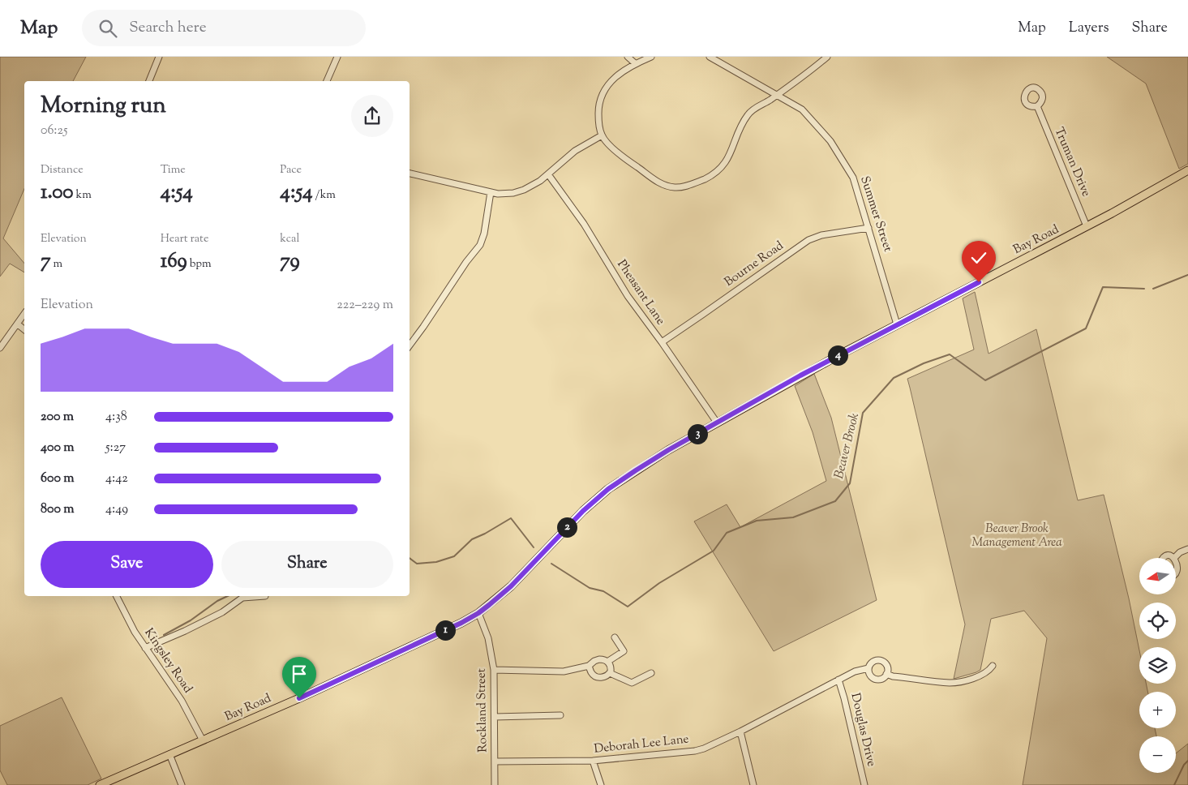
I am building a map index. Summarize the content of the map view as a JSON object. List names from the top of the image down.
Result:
{
  "streets": {
    "main road": ["Bay Road"],
    "street": [
      "Truman Drive",
      "Summer Street",
      "Bourne Road",
      "Pheasant Lane",
      "Kingsley Road",
      "Rockland Street",
      "Douglas Drive",
      "Deborah Lee Lane"
    ]
  },
  "crossings": [
    ["Truman Drive", "Bay Road"],
    ["Summer Street", "Bay Road"],
    ["Summer Street", "Bourne Road"],
    ["Bay Road", "Pheasant Lane"],
    ["Bay Road", "Kingsley Road"],
    ["Bay Road", "Rockland Street"],
    ["Bourne Road", "Pheasant Lane"],
    ["Rockland Street", "Deborah Lee Lane"],
    ["Douglas Drive", "Deborah Lee Lane"]
  ],
  "water": ["Beaver Brook"],
  "parks": ["Beaver Brook Management Area"],
  "north": "left",
  "page": {
    "header": "Map",
    "search": "Search here",
    "nav": ["Map", "Layers", "Share"],
    "heading": ["Morning run", "06:25"],
    "stats": [
      ["Distance", "1.00 km"],
      ["Time", "4:54"],
      ["Pace", "4:54 /km"],
      ["Elevation", "7 m"],
      ["Heart rate", "169 bpm"],
      ["kcal", "79"]
    ],
    "chart": ["Elevation", "222–229 m"],
    "pins": [
      "4",
      "3",
      "2",
      "1"
    ],
    "list": [
      {
        "name": "200 m",
        "note": "4:38"
      },
      {
        "name": "400 m",
        "note": "5:27"
      },
      {
        "name": "600 m",
        "note": "4:42"
      },
      {
        "name": "800 m",
        "note": "4:49"
      }
    ],
    "buttons": ["Save", "Share"],
    "map_buttons": ["+", "−"]
  }
}
